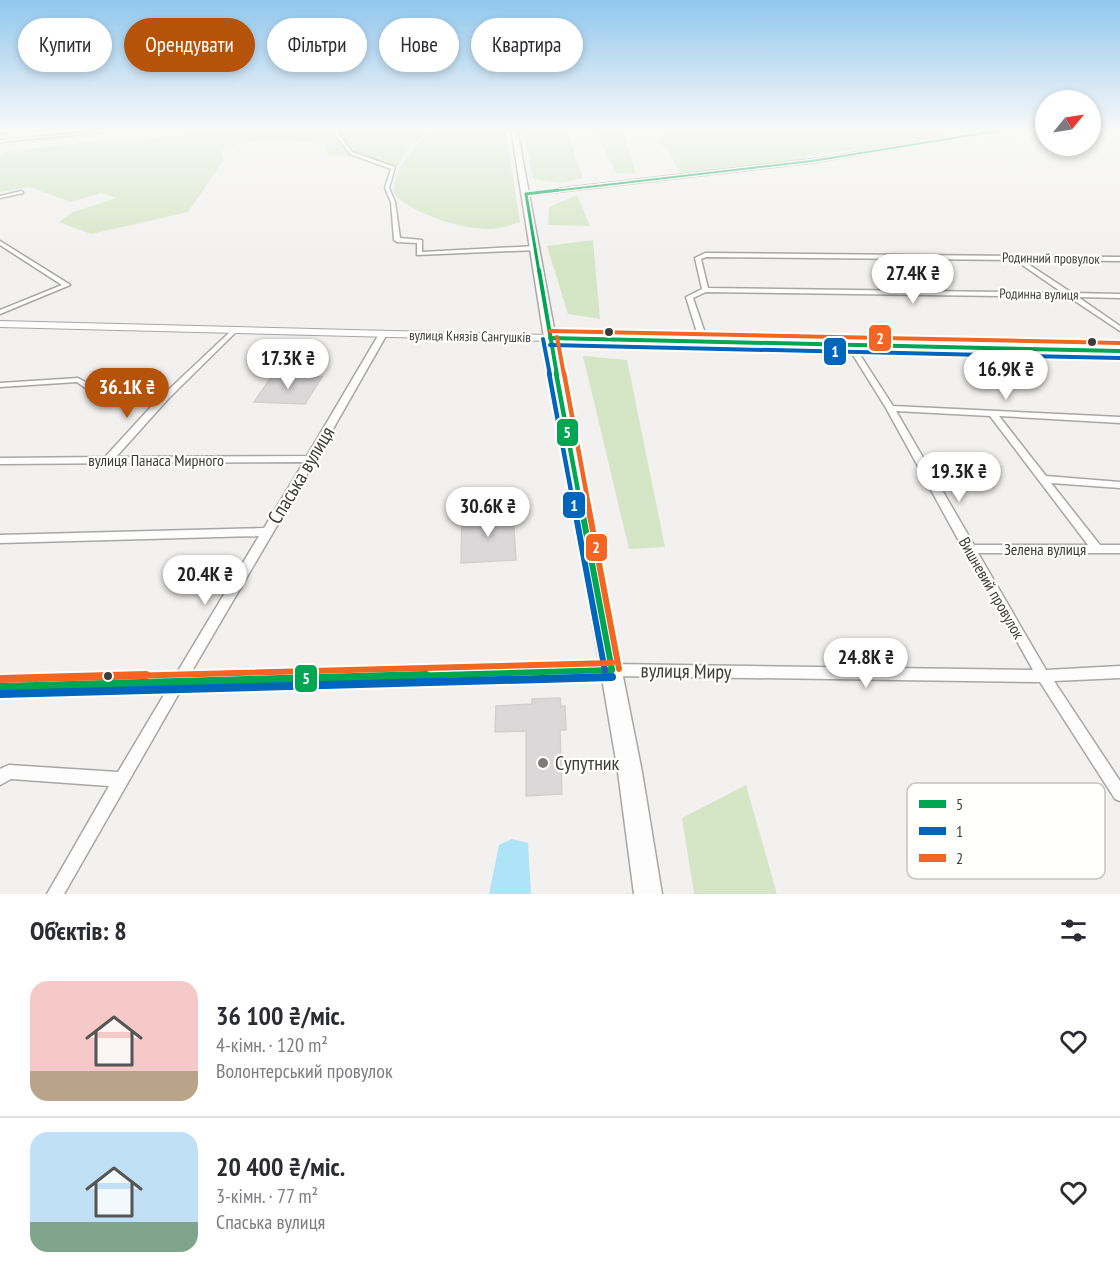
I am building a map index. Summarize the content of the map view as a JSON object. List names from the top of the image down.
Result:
{
  "streets": {
    "main road": ["вулиця Князів Сангушків"],
    "street": [
      "Родинний провулок",
      "Родинна вулиця",
      "вулиця Панаса Мирного",
      "Спаська вулиця",
      "Зелена вулиця",
      "Вишневий провулок",
      "вулиця Миру"
    ]
  },
  "crossings": [
    ["Родинний провулок", "Родинна вулиця"],
    ["вулиця Князів Сангушків", "Спаська вулиця"],
    ["вулиця Князів Сангушків", "Вишневий провулок"],
    ["вулиця Панаса Мирного", "Спаська вулиця"],
    ["Спаська вулиця", "вулиця Миру"],
    ["Зелена вулиця", "Вишневий провулок"],
    ["Вишневий провулок", "вулиця Миру"]
  ],
  "places": ["Супутник"],
  "lines": ["transit line 5", "transit line 2", "transit line 1"],
  "legend": ["5", "1", "2"],
  "north": "top right",
  "page": {
    "chip": [
      "Купити",
      "Орендувати",
      "Фільтри",
      "Нове",
      "Квартира"
    ],
    "price": [
      "27.4K ₴",
      "17.3K ₴",
      "16.9K ₴",
      "36.1K ₴",
      "19.3K ₴",
      "30.6K ₴",
      "20.4K ₴",
      "24.8K ₴"
    ],
    "heading": "Об’єктів: 8",
    "list": [
      {
        "name": "36 100 ₴/міс.",
        "note": "4-кімн. · 120 m² · Волонтерський провулок"
      },
      {
        "name": "20 400 ₴/міс.",
        "note": "3-кімн. · 77 m² · Спаська вулиця"
      }
    ]
  }
}
